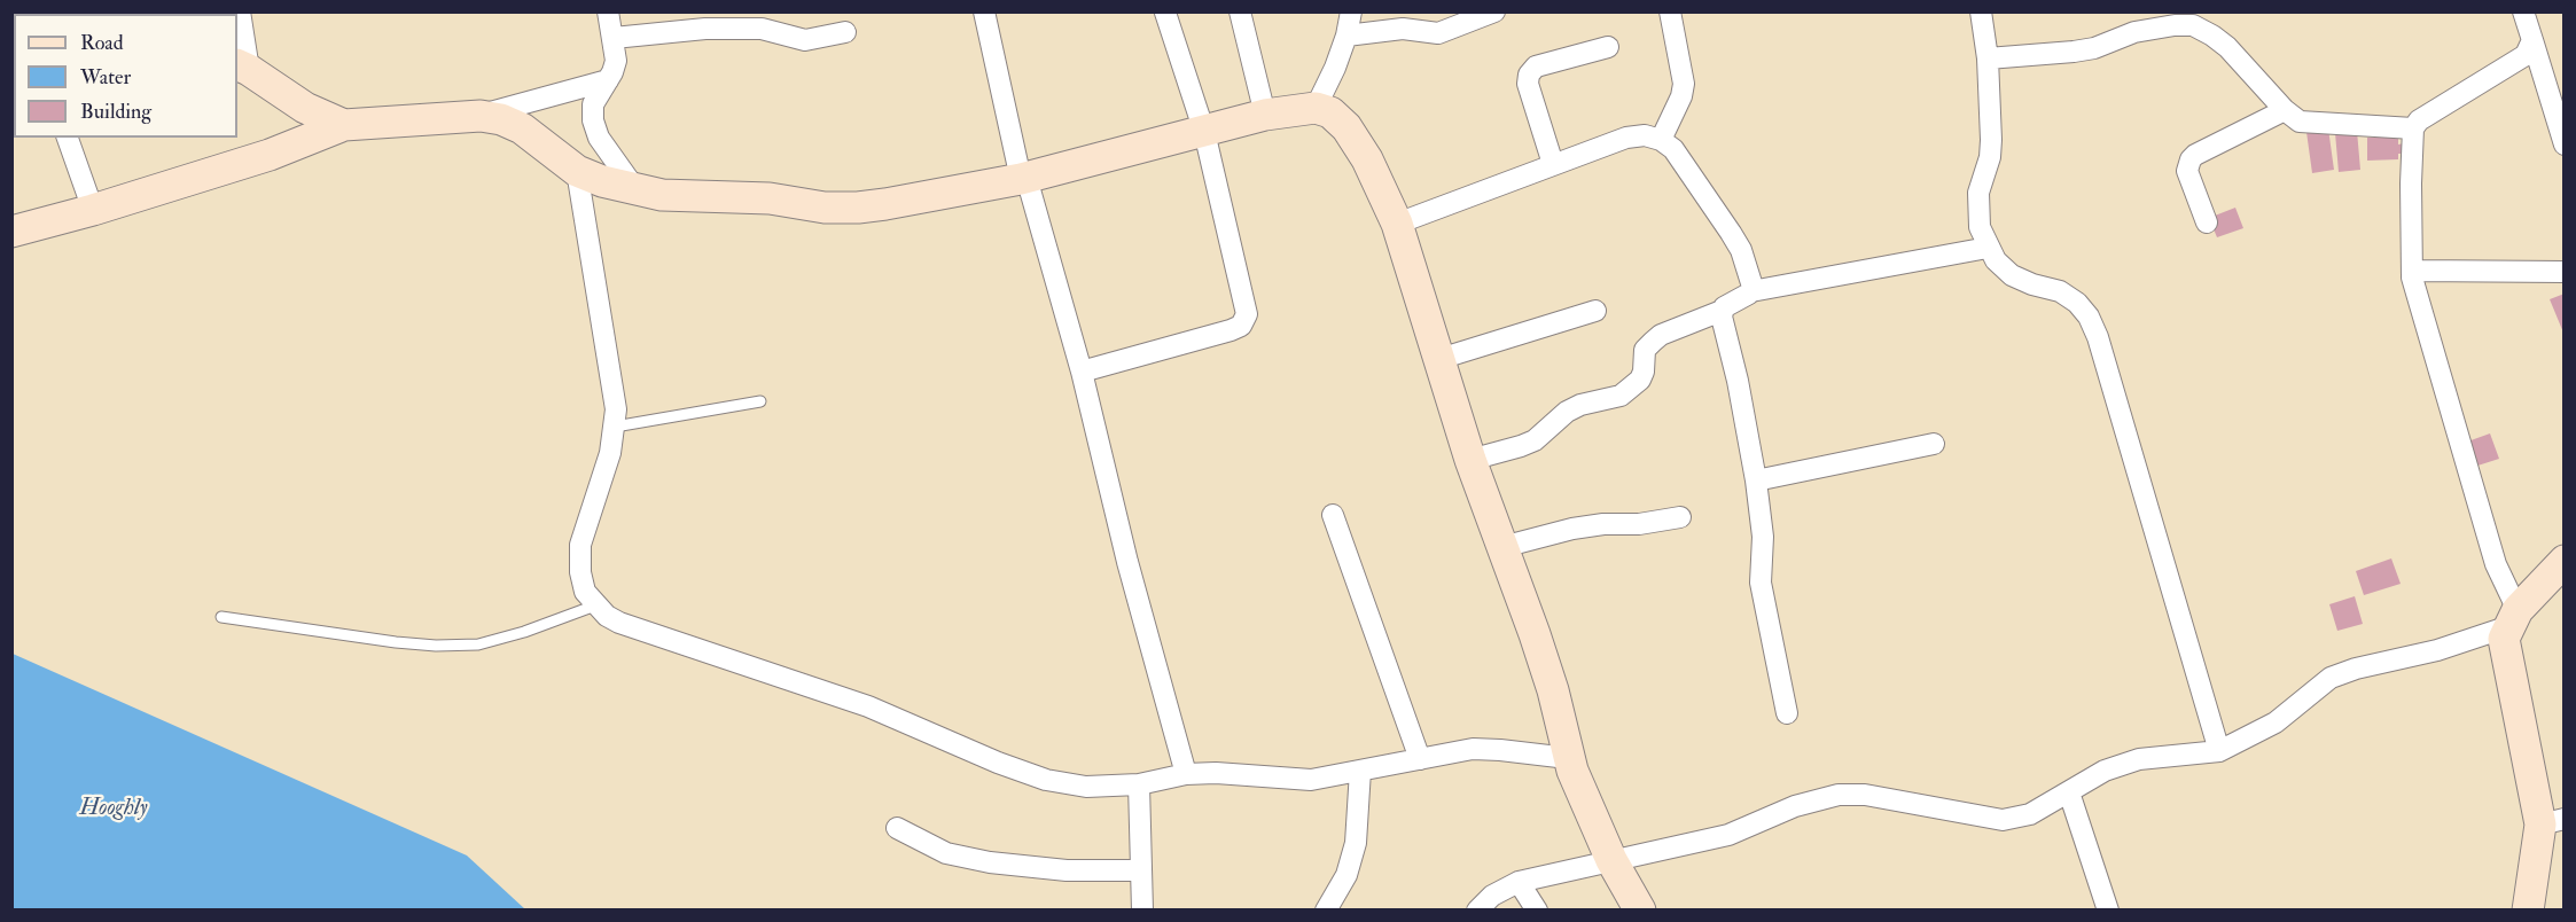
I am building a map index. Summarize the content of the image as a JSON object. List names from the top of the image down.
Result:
{
  "water": ["Hooghly"],
  "legend": ["Road", "Water", "Building"]
}
